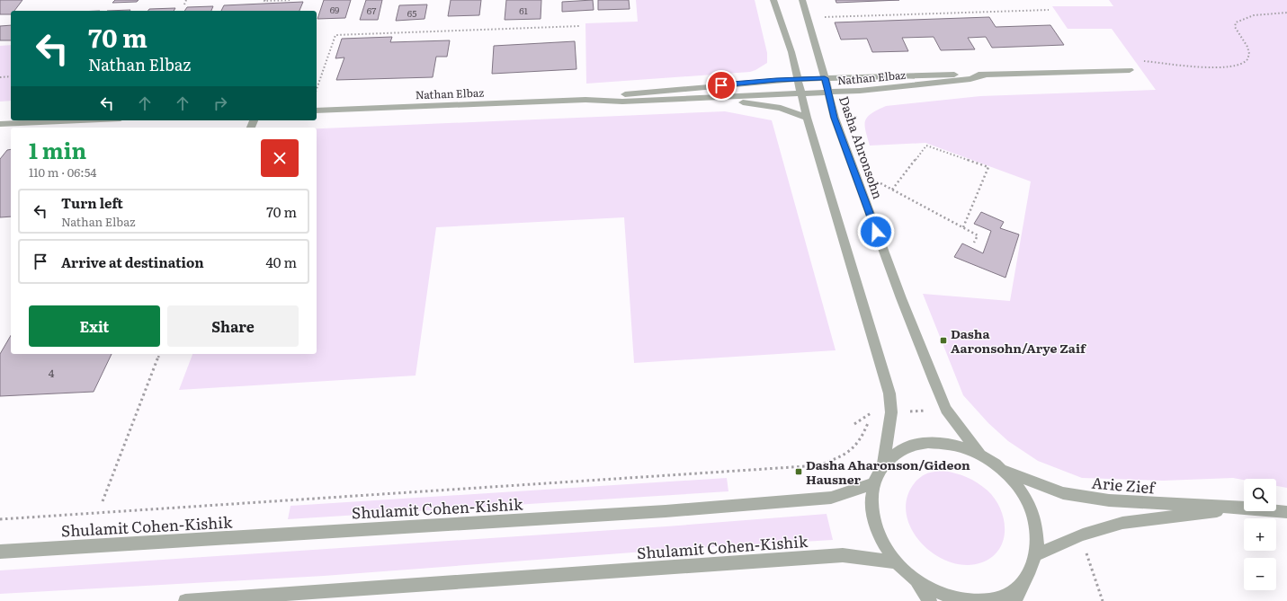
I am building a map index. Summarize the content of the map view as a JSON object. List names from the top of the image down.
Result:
{
  "streets": {
    "street": [
      "Nathan Elbaz",
      "Dasha Ahronsohn",
      "Arie Zief",
      "Shulamit Cohen-Kishik"
    ]
  },
  "crossings": [
    ["Nathan Elbaz", "Dasha Ahronsohn"]
  ],
  "places": {
    "transit": ["Dasha Aaronsohn/Arye Zaif", "Dasha Aharonson/Gideon Hausner"]
  },
  "house_numbers": [
    "69",
    "67",
    "61",
    "65",
    "4"
  ],
  "page": {
    "turn": ["70 m", "Nathan Elbaz"],
    "heading": ["1 min", "110 m · 06:54"],
    "list": [
      {
        "name": "Turn left",
        "note": "Nathan Elbaz",
        "value": "70 m"
      },
      {
        "name": "Arrive at destination",
        "value": "40 m"
      }
    ],
    "buttons": ["Exit", "Share"],
    "map_buttons": ["+", "−"]
  }
}
